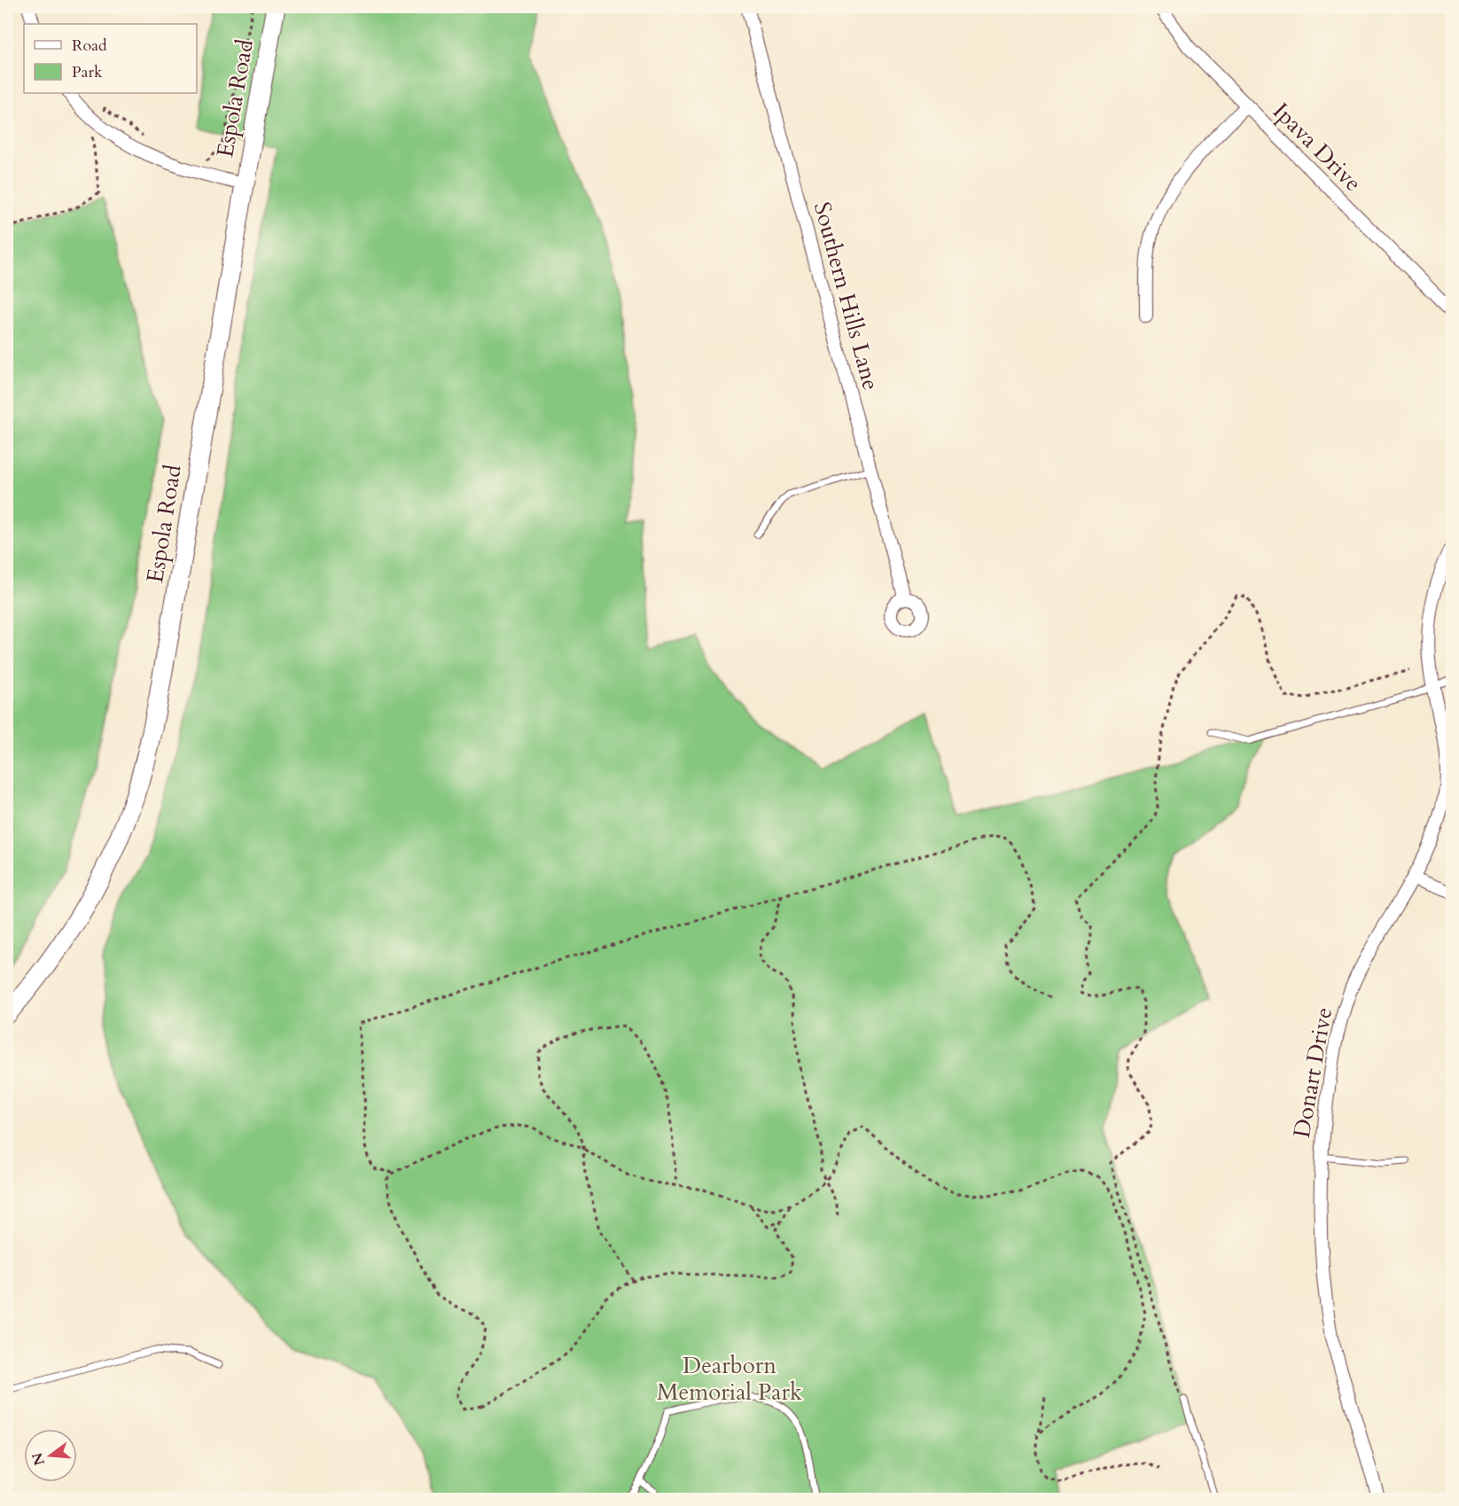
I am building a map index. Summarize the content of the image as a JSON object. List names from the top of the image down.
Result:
{
  "streets": {
    "main road": ["Espola Road"],
    "street": ["Ipava Drive", "Southern Hills Lane", "Donart Drive"]
  },
  "parks": ["Dearborn Memorial Park"],
  "legend": ["Road", "Park"],
  "north": "left"
}
